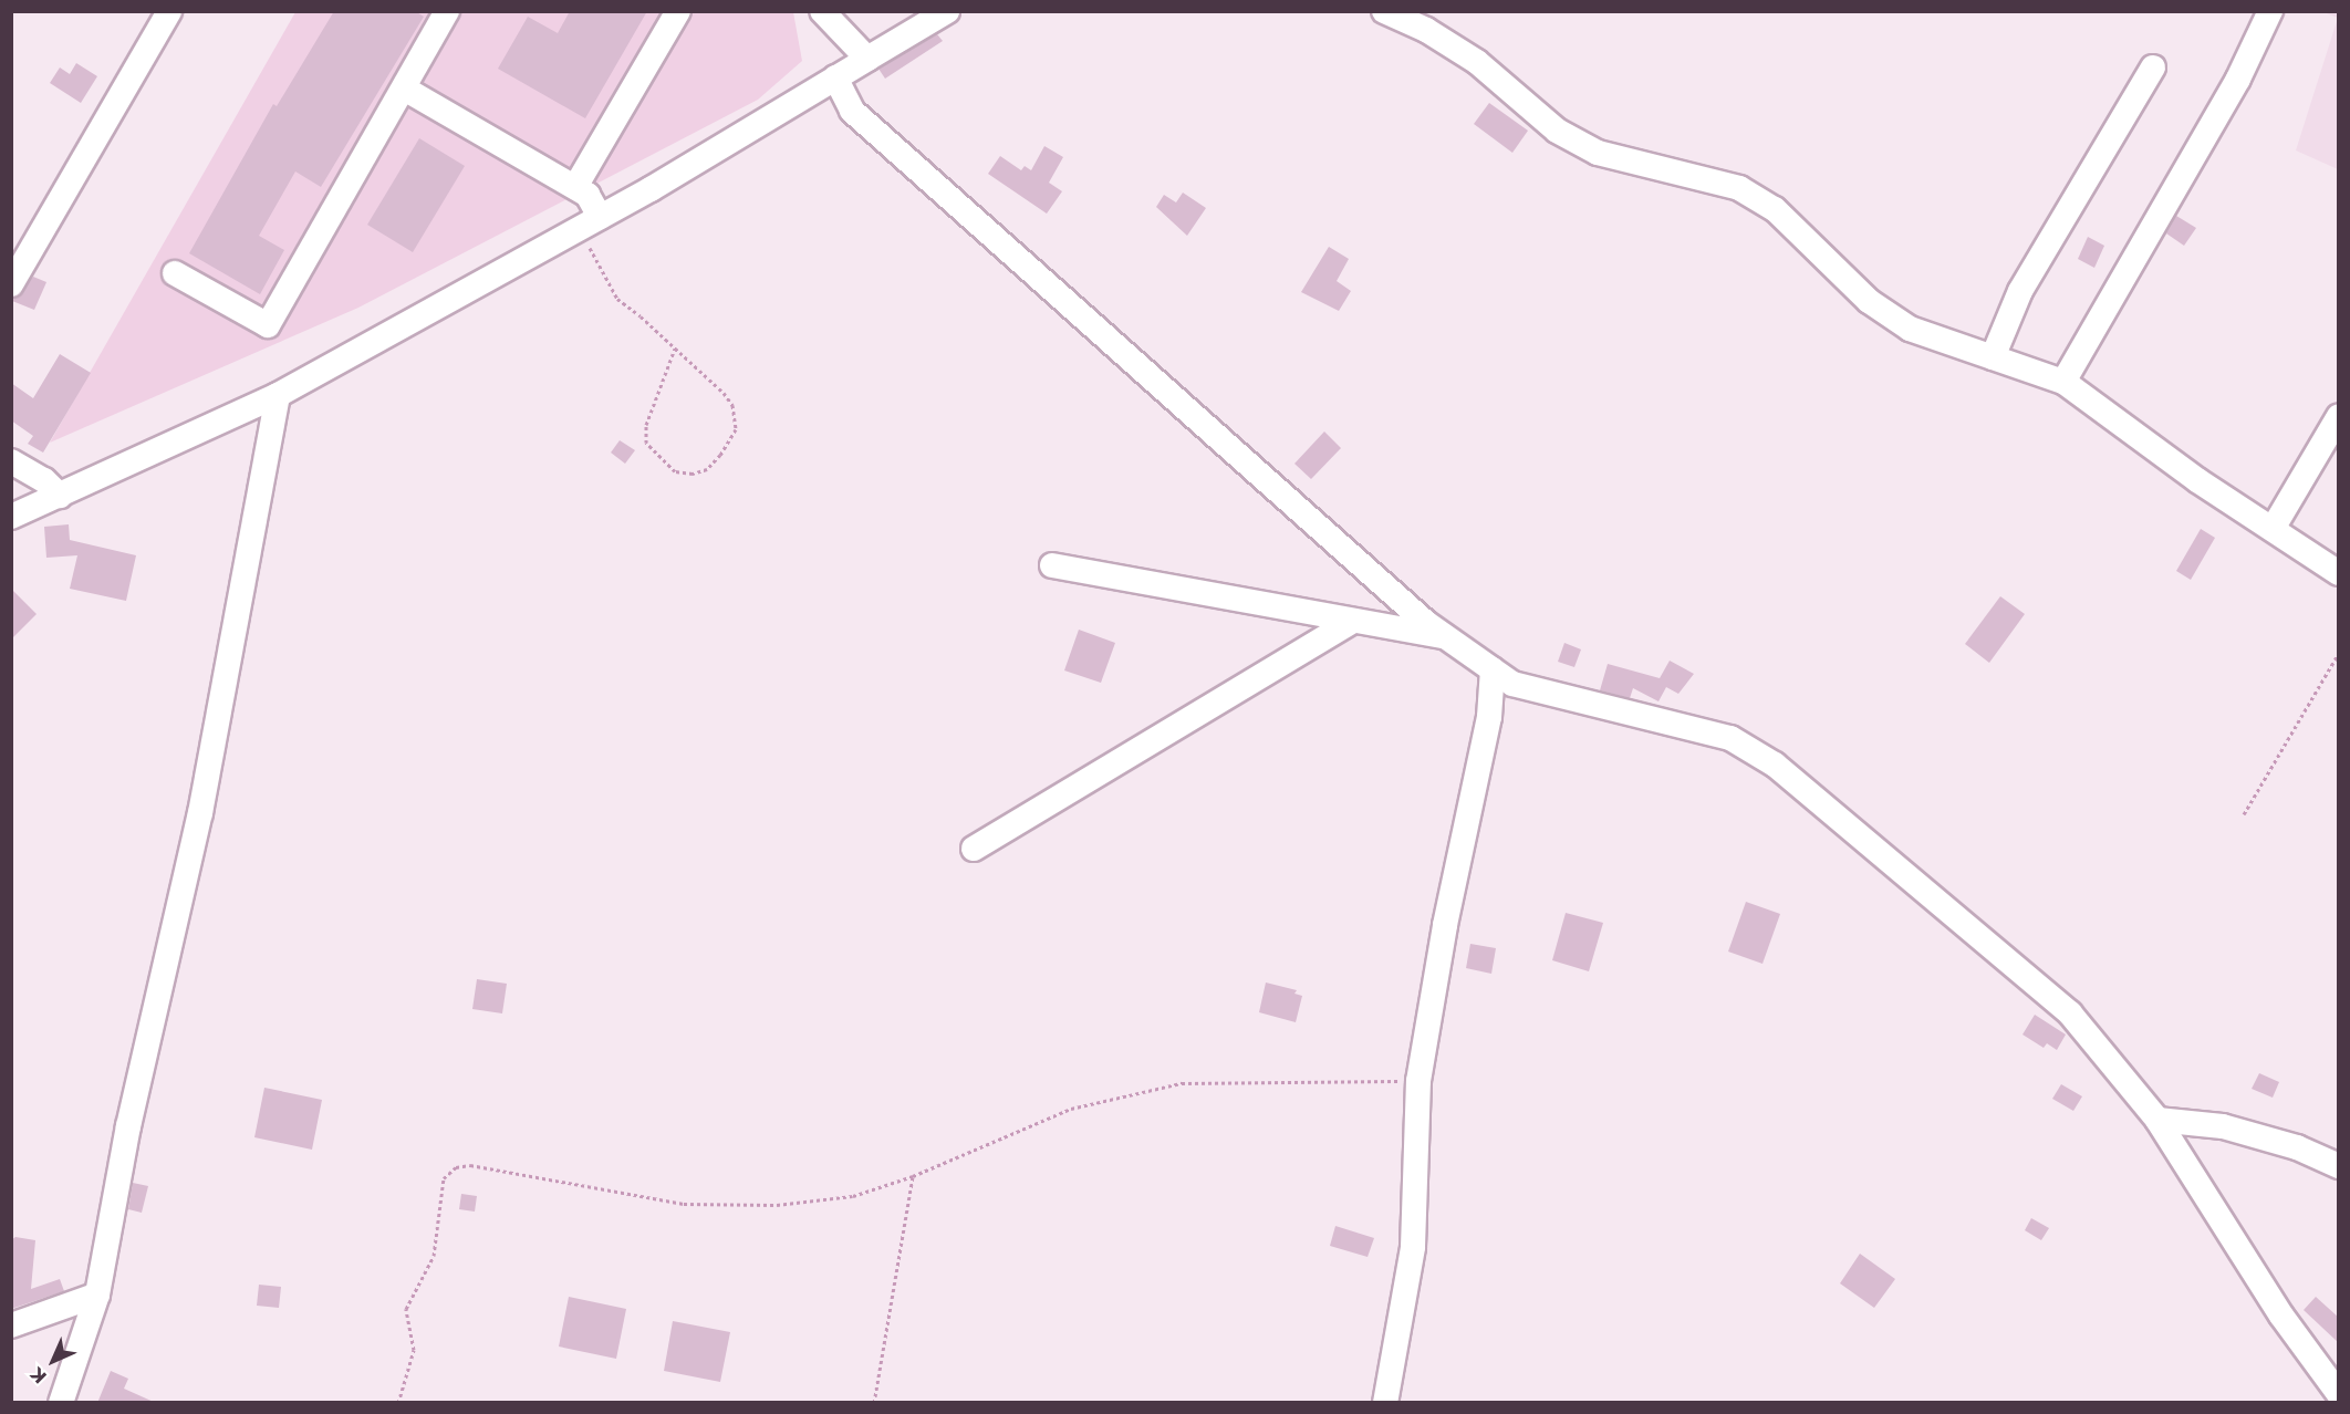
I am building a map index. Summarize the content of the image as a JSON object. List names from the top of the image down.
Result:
{
  "north": "bottom left"
}
